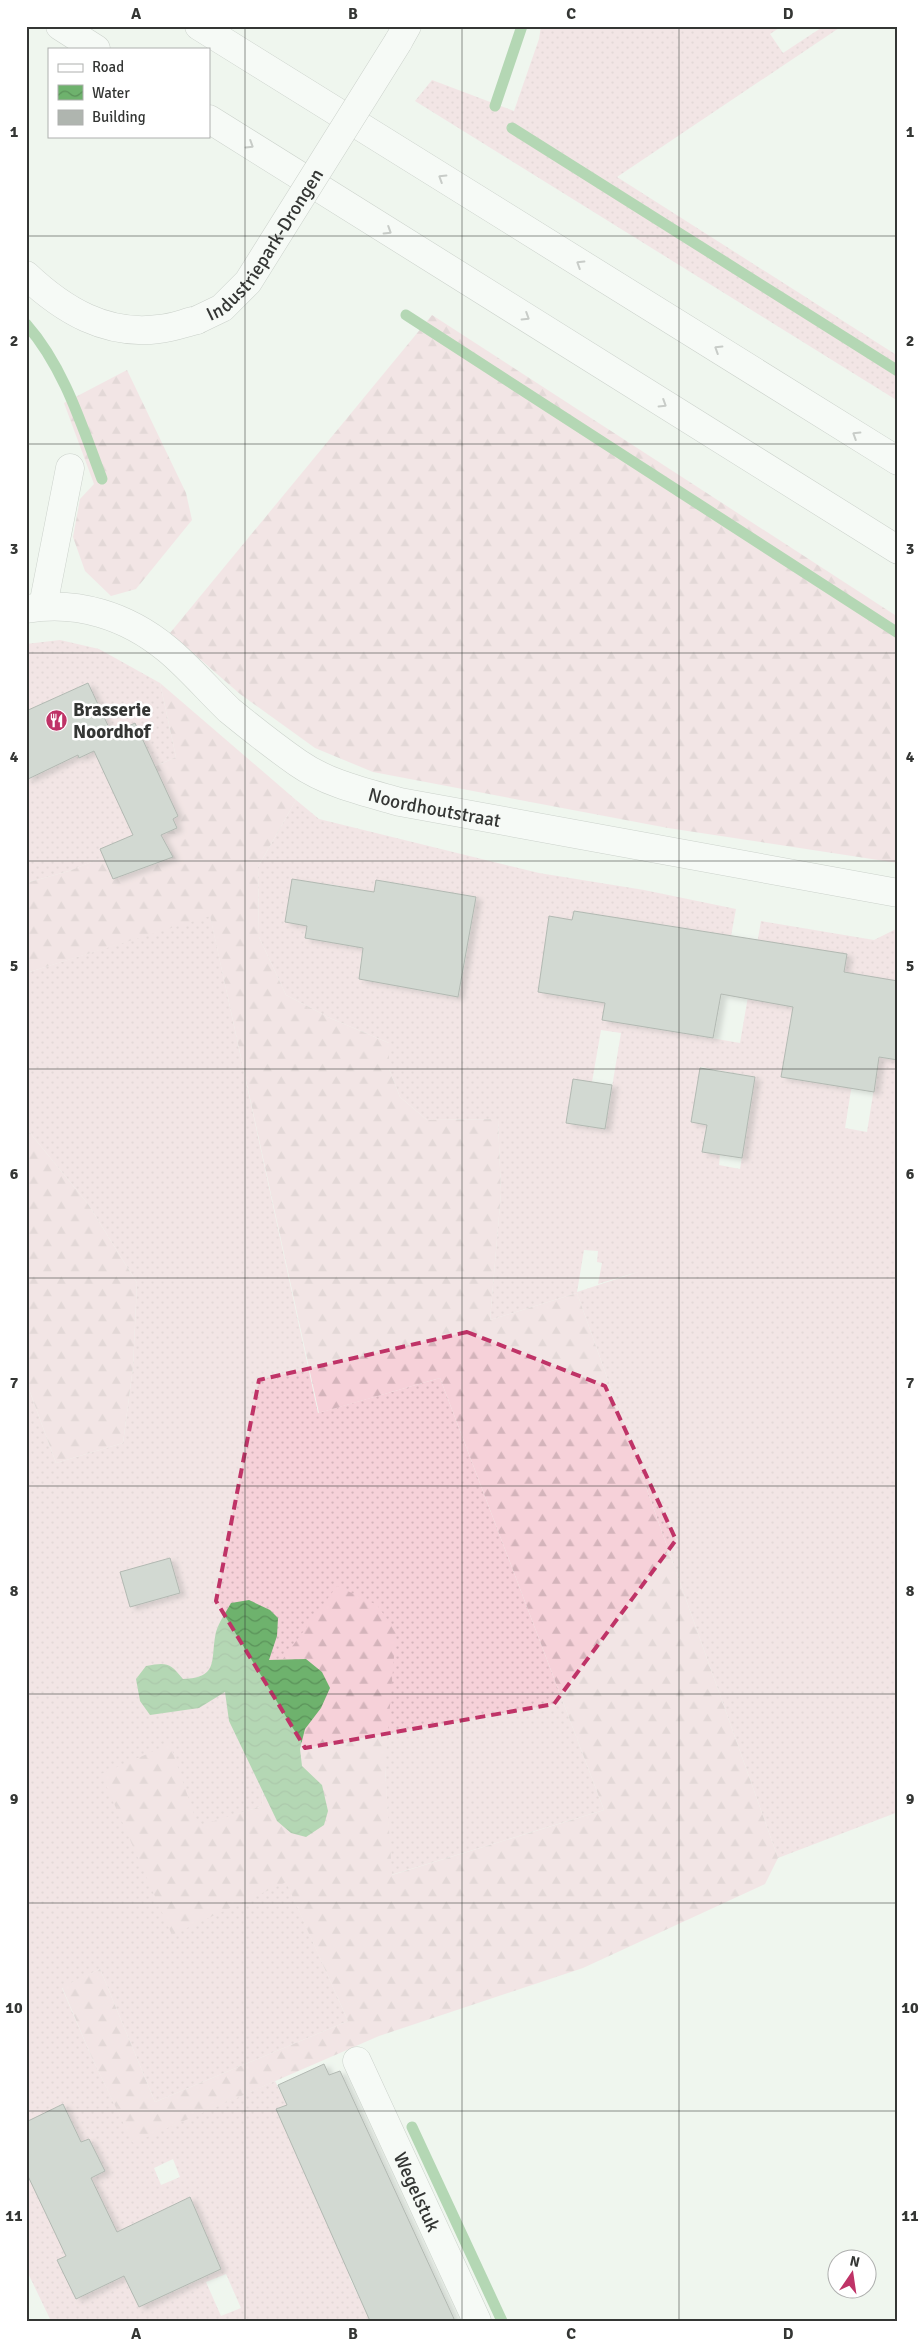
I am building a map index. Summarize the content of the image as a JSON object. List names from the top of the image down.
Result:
{
  "streets": {
    "main road": ["Industriepark-Drongen", "Noordhoutstraat", "Wegelstuk"]
  },
  "places": {
    "restaurant": ["Brasserie Noordhof"]
  },
  "legend": ["Road", "Water", "Building"],
  "north": "top",
  "grid": {
    "columns": [
      "A",
      "B",
      "C",
      "D"
    ],
    "rows": [
      "1",
      "2",
      "3",
      "4",
      "5",
      "6",
      "7",
      "8",
      "9",
      "10",
      "11"
    ]
  }
}
